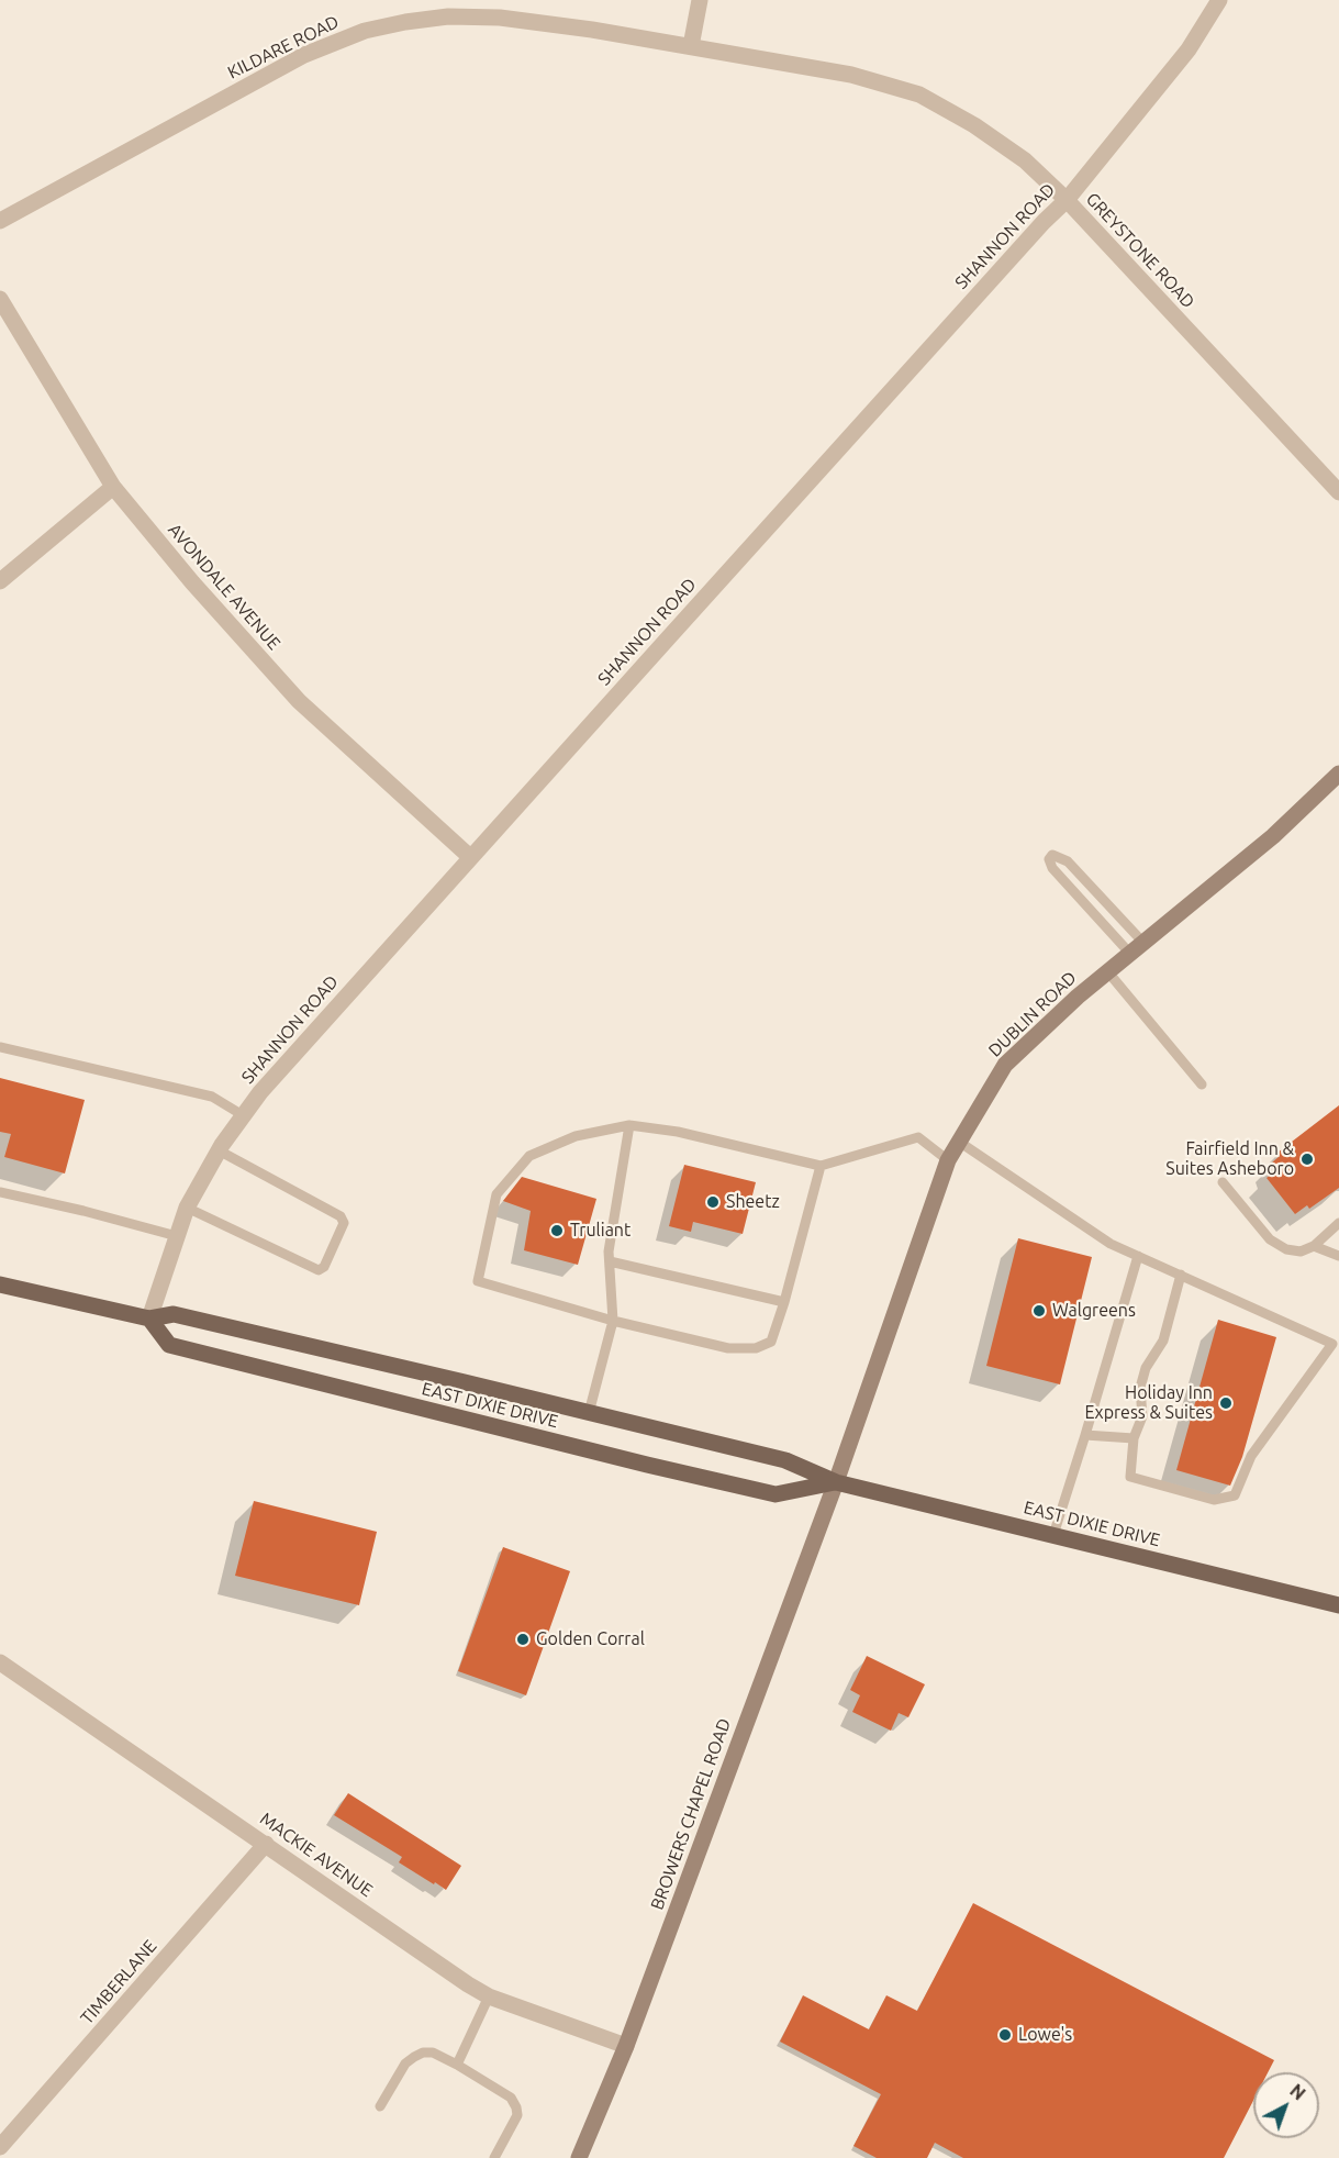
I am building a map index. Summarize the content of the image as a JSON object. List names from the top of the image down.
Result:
{
  "streets": {
    "main road": ["EAST DIXIE DRIVE"],
    "street": [
      "KILDARE ROAD",
      "SHANNON ROAD",
      "GREYSTONE ROAD",
      "AVONDALE AVENUE",
      "DUBLIN ROAD",
      "BROWERS CHAPEL ROAD",
      "MACKIE AVENUE",
      "TIMBERLANE"
    ]
  },
  "crossings": [
    ["KILDARE ROAD", "GREYSTONE ROAD"],
    ["SHANNON ROAD", "GREYSTONE ROAD"],
    ["SHANNON ROAD", "AVONDALE AVENUE"],
    ["SHANNON ROAD", "EAST DIXIE DRIVE"],
    ["DUBLIN ROAD", "EAST DIXIE DRIVE"],
    ["DUBLIN ROAD", "BROWERS CHAPEL ROAD"],
    ["EAST DIXIE DRIVE", "BROWERS CHAPEL ROAD"],
    ["BROWERS CHAPEL ROAD", "MACKIE AVENUE"],
    ["MACKIE AVENUE", "TIMBERLANE"]
  ],
  "places": [
    "Fairfield Inn & Suites Asheboro",
    "Sheetz",
    "Truliant",
    "Walgreens",
    "Holiday Inn Express & Suites",
    "Golden Corral",
    "Lowe's"
  ],
  "north": "top right"
}
